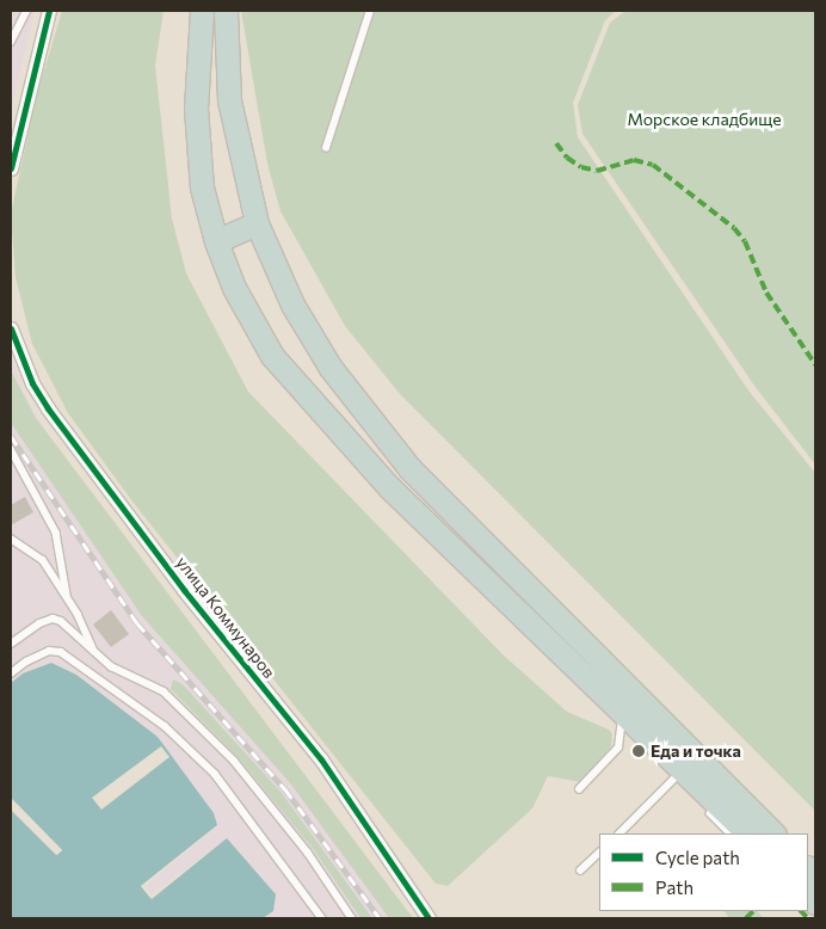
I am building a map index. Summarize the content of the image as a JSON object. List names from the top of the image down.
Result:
{
  "streets": {
    "street": ["улица Коммунаров"]
  },
  "parks": ["Морское кладбище"],
  "places": ["Еда и точка"],
  "legend": ["Cycle path", "Path"]
}
